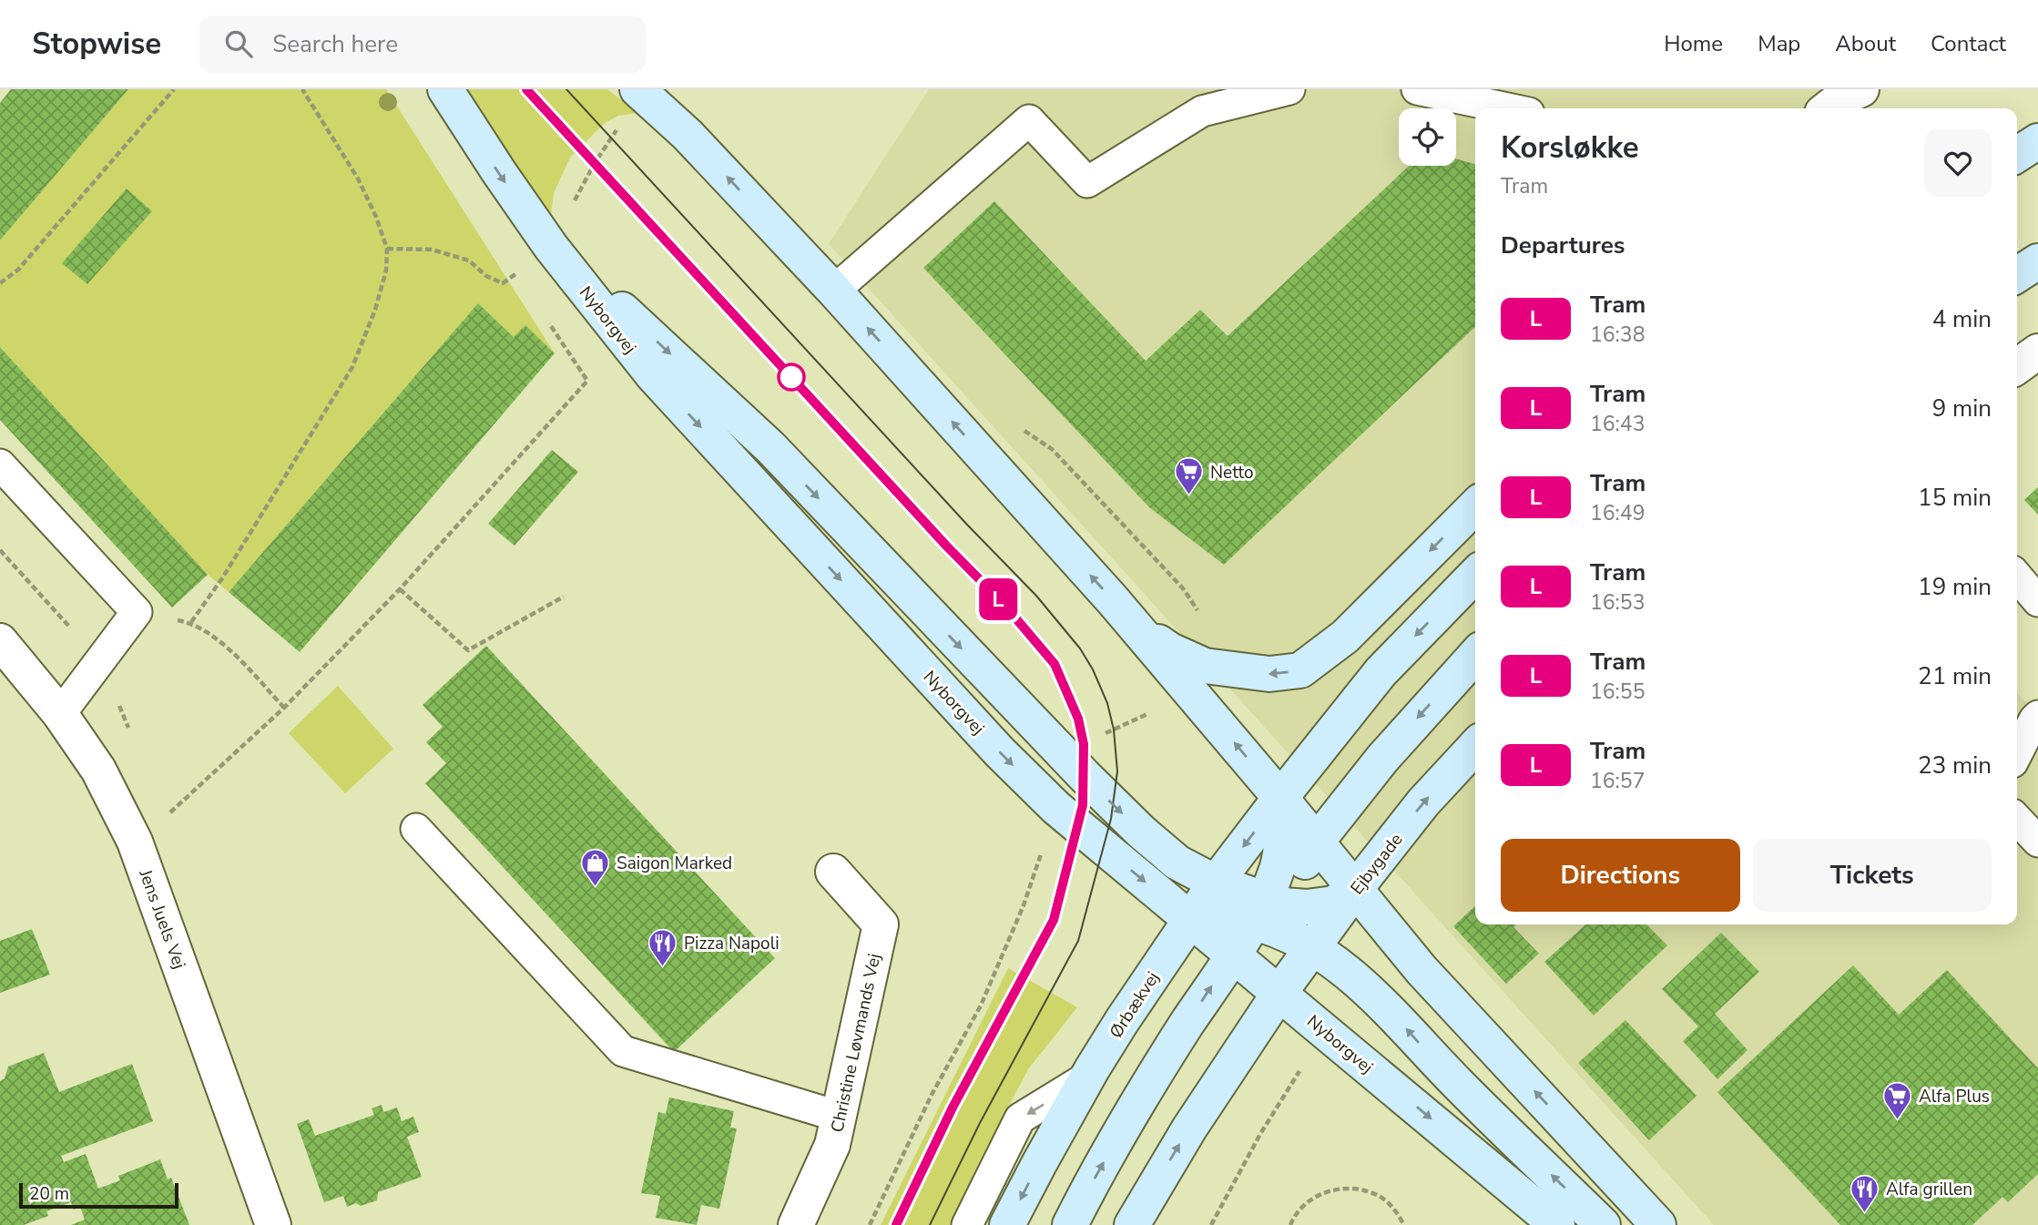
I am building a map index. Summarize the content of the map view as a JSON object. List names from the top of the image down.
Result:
{
  "streets": {
    "main road": ["Nyborgvej", "Ejbygade", "Ørbækvej"],
    "street": ["Jens Juels Vej", "Christine Løvmands Vej"]
  },
  "crossings": [
    ["Nyborgvej", "Ejbygade"],
    ["Nyborgvej", "Ørbækvej"]
  ],
  "places": {
    "supermarket": ["Netto", "Alfa Plus"],
    "shop": ["Saigon Marked"],
    "restaurant": ["Pizza Napoli", "Alfa grillen"]
  },
  "lines": ["tram line L"],
  "scale_bar": "20 m",
  "page": {
    "header": "Stopwise",
    "search": "Search here",
    "nav": [
      "Home",
      "Map",
      "About",
      "Contact"
    ],
    "on_map": "L",
    "heading": [
      ["Korsløkke", "Tram"],
      "Departures"
    ],
    "list": [
      {
        "mark": "L",
        "name": "Tram",
        "note": "16:38",
        "value": "4 min"
      },
      {
        "mark": "L",
        "name": "Tram",
        "note": "16:43",
        "value": "9 min"
      },
      {
        "mark": "L",
        "name": "Tram",
        "note": "16:49",
        "value": "15 min"
      },
      {
        "mark": "L",
        "name": "Tram",
        "note": "16:53",
        "value": "19 min"
      },
      {
        "mark": "L",
        "name": "Tram",
        "note": "16:55",
        "value": "21 min"
      },
      {
        "mark": "L",
        "name": "Tram",
        "note": "16:57",
        "value": "23 min"
      }
    ],
    "buttons": ["Directions", "Tickets"],
    "scale": "20 m"
  }
}
